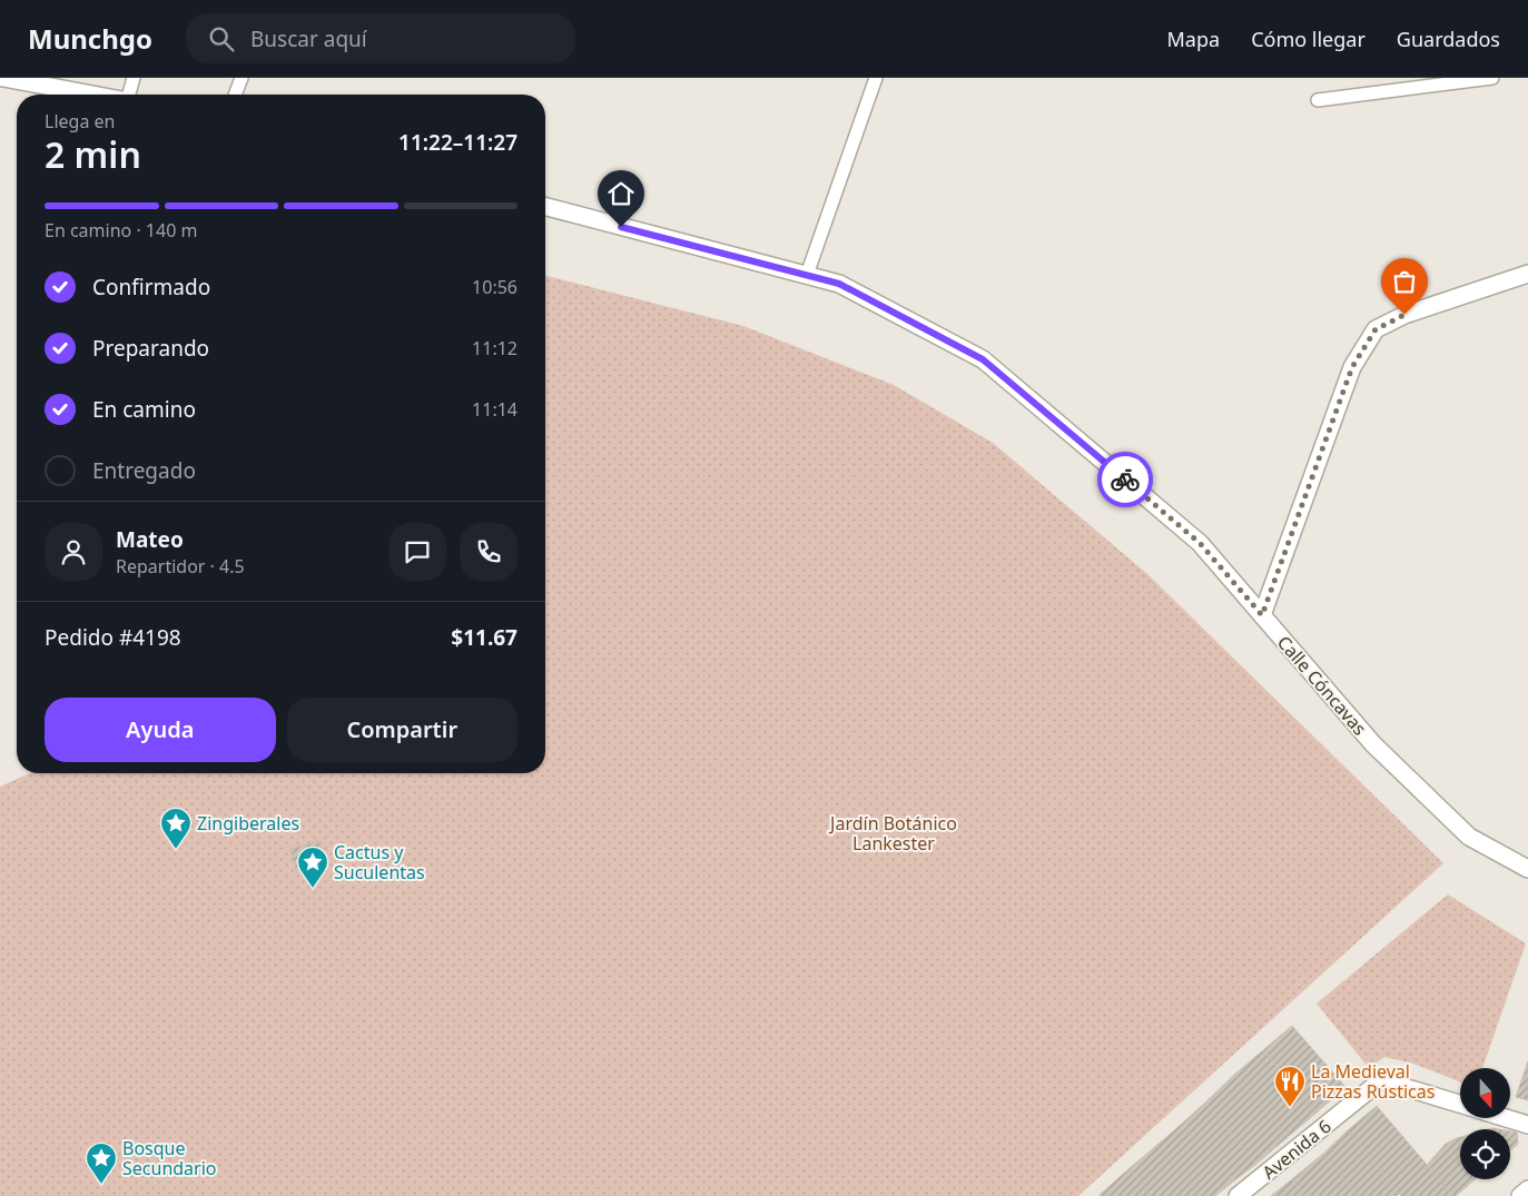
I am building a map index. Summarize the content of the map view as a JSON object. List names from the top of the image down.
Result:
{
  "streets": {
    "street": ["Calle Cóncavas", "Avenida 6"]
  },
  "parks": ["Jardín Botánico Lankester"],
  "places": {
    "place": ["Zingiberales", "Cactus y Suculentas", "Bosque Secundario"],
    "restaurant": ["La Medieval Pizzas Rústicas"]
  },
  "north": "bottom",
  "page": {
    "header": "Munchgo",
    "search": "Buscar aquí",
    "nav": ["Mapa", "Cómo llegar", "Guardados"],
    "heading": ["2 min", "Llega en", "11:22–11:27"],
    "panel": [
      "Mateo",
      "Repartidor · 4.5",
      "Pedido #4198",
      "$11.67"
    ],
    "bar": "En camino · 140 m",
    "list": [
      ["Confirmado", "10:56"],
      ["Preparando", "11:12"],
      ["En camino", "11:14"],
      "Entregado"
    ],
    "buttons": ["Ayuda", "Compartir"]
  }
}
